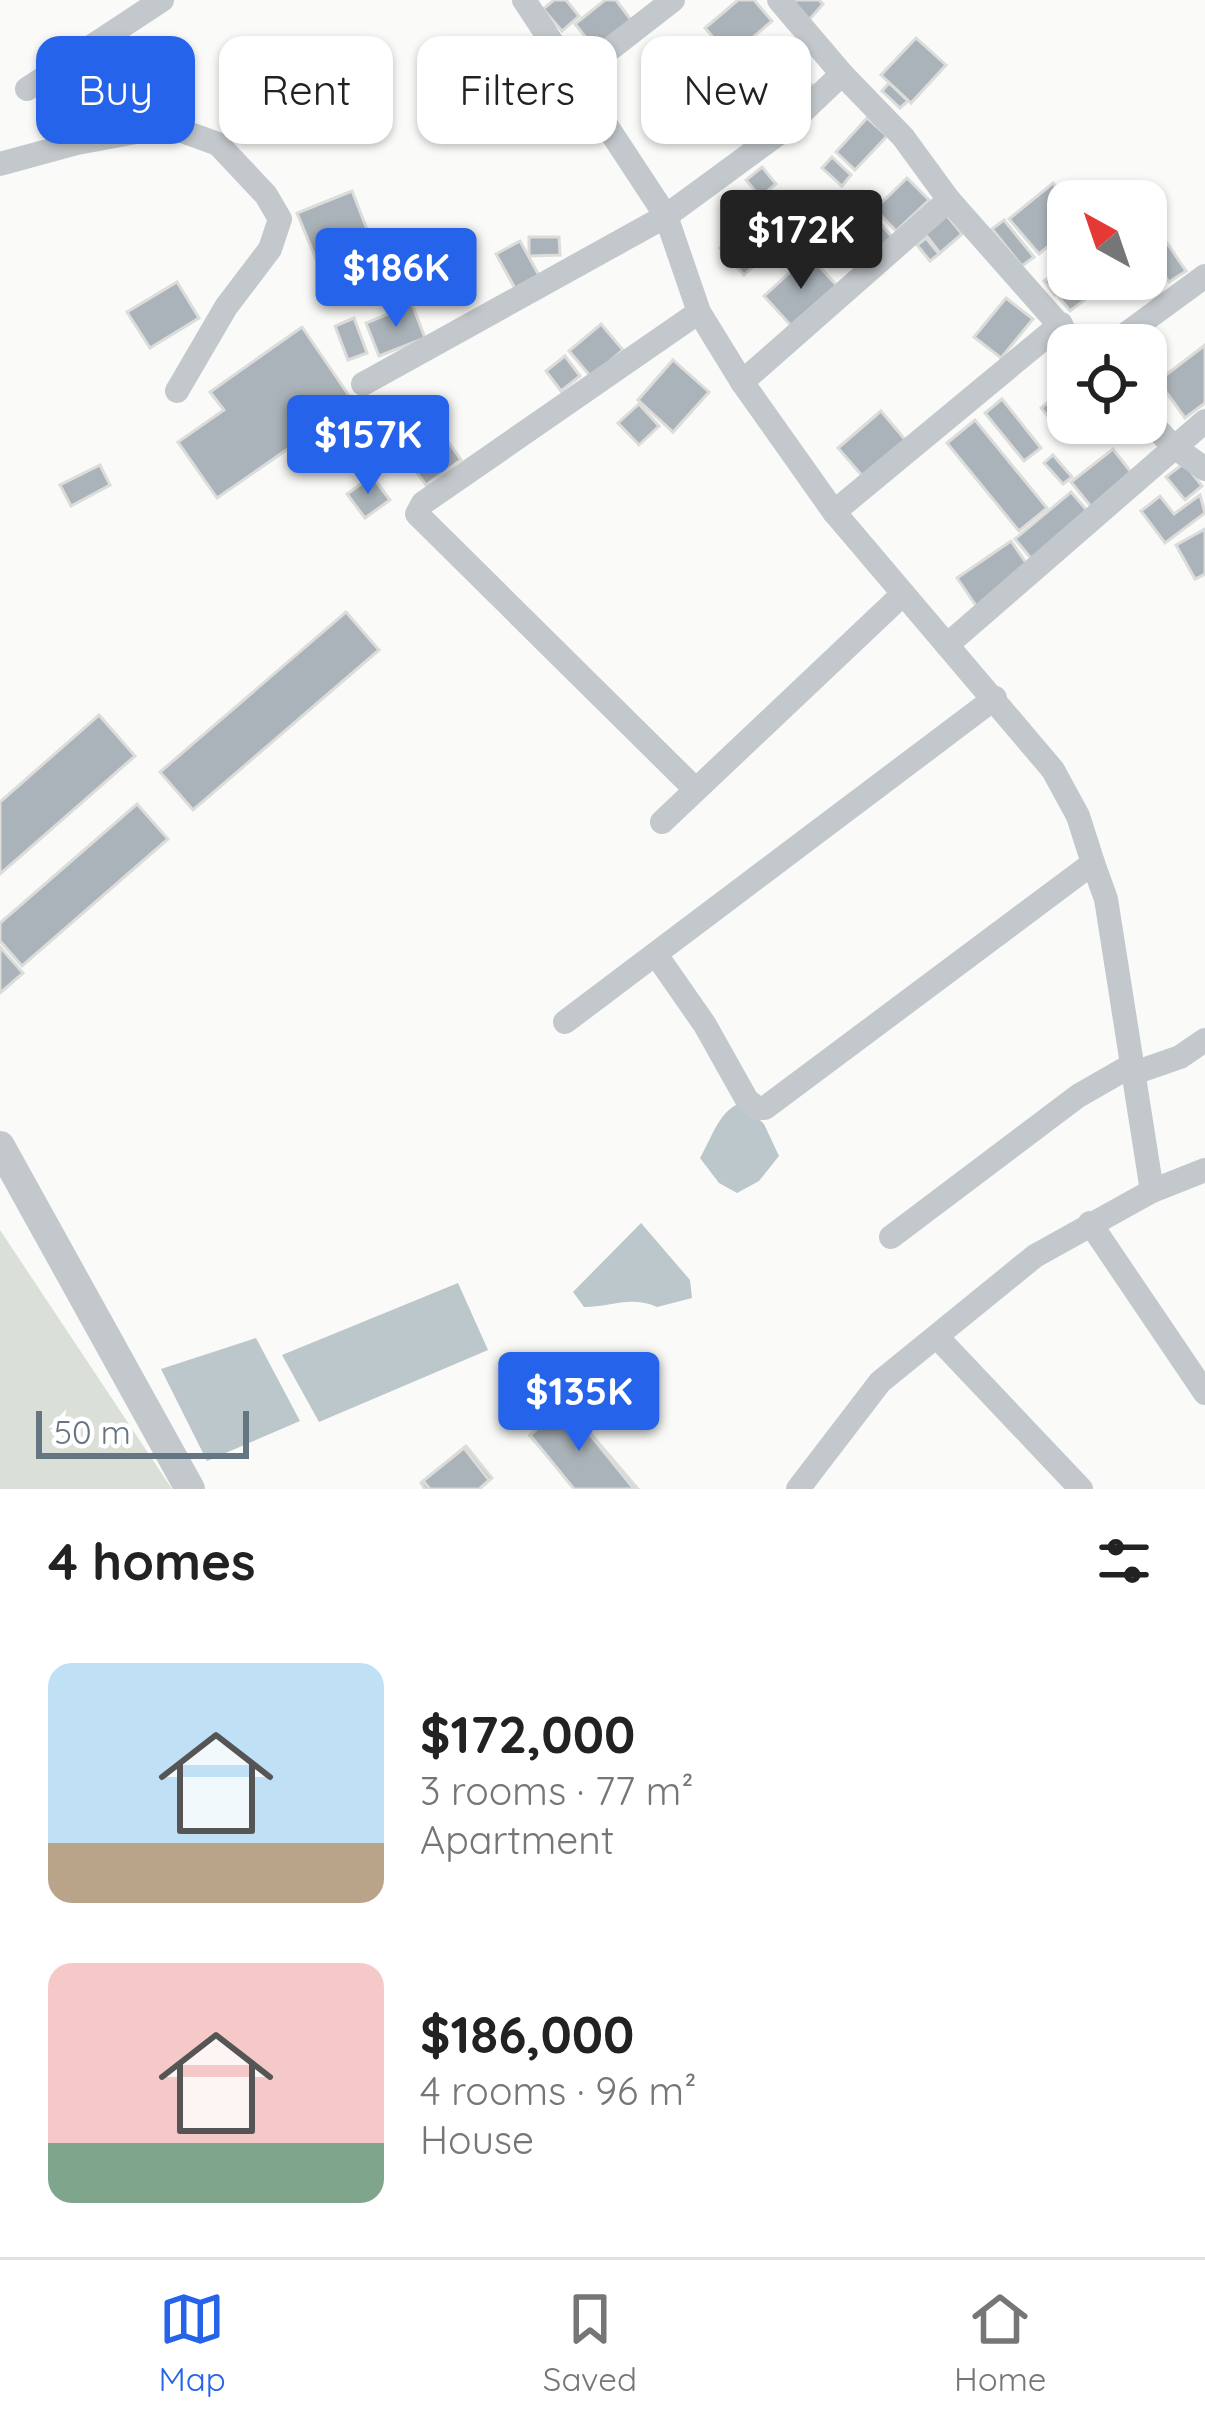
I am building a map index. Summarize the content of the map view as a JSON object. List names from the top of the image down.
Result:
{
  "scale_bar": "50 m",
  "north": "top left",
  "page": {
    "chip": [
      "Buy",
      "Rent",
      "Filters",
      "New"
    ],
    "price": [
      "$172K",
      "$186K",
      "$157K",
      "$135K"
    ],
    "scale": "50 m",
    "heading": "4 homes",
    "list": [
      {
        "name": "$172,000",
        "note": "3 rooms · 77 m² · Apartment"
      },
      {
        "name": "$186,000",
        "note": "4 rooms · 96 m² · House"
      }
    ],
    "tabs": ["Map", "Saved", "Home"]
  }
}
